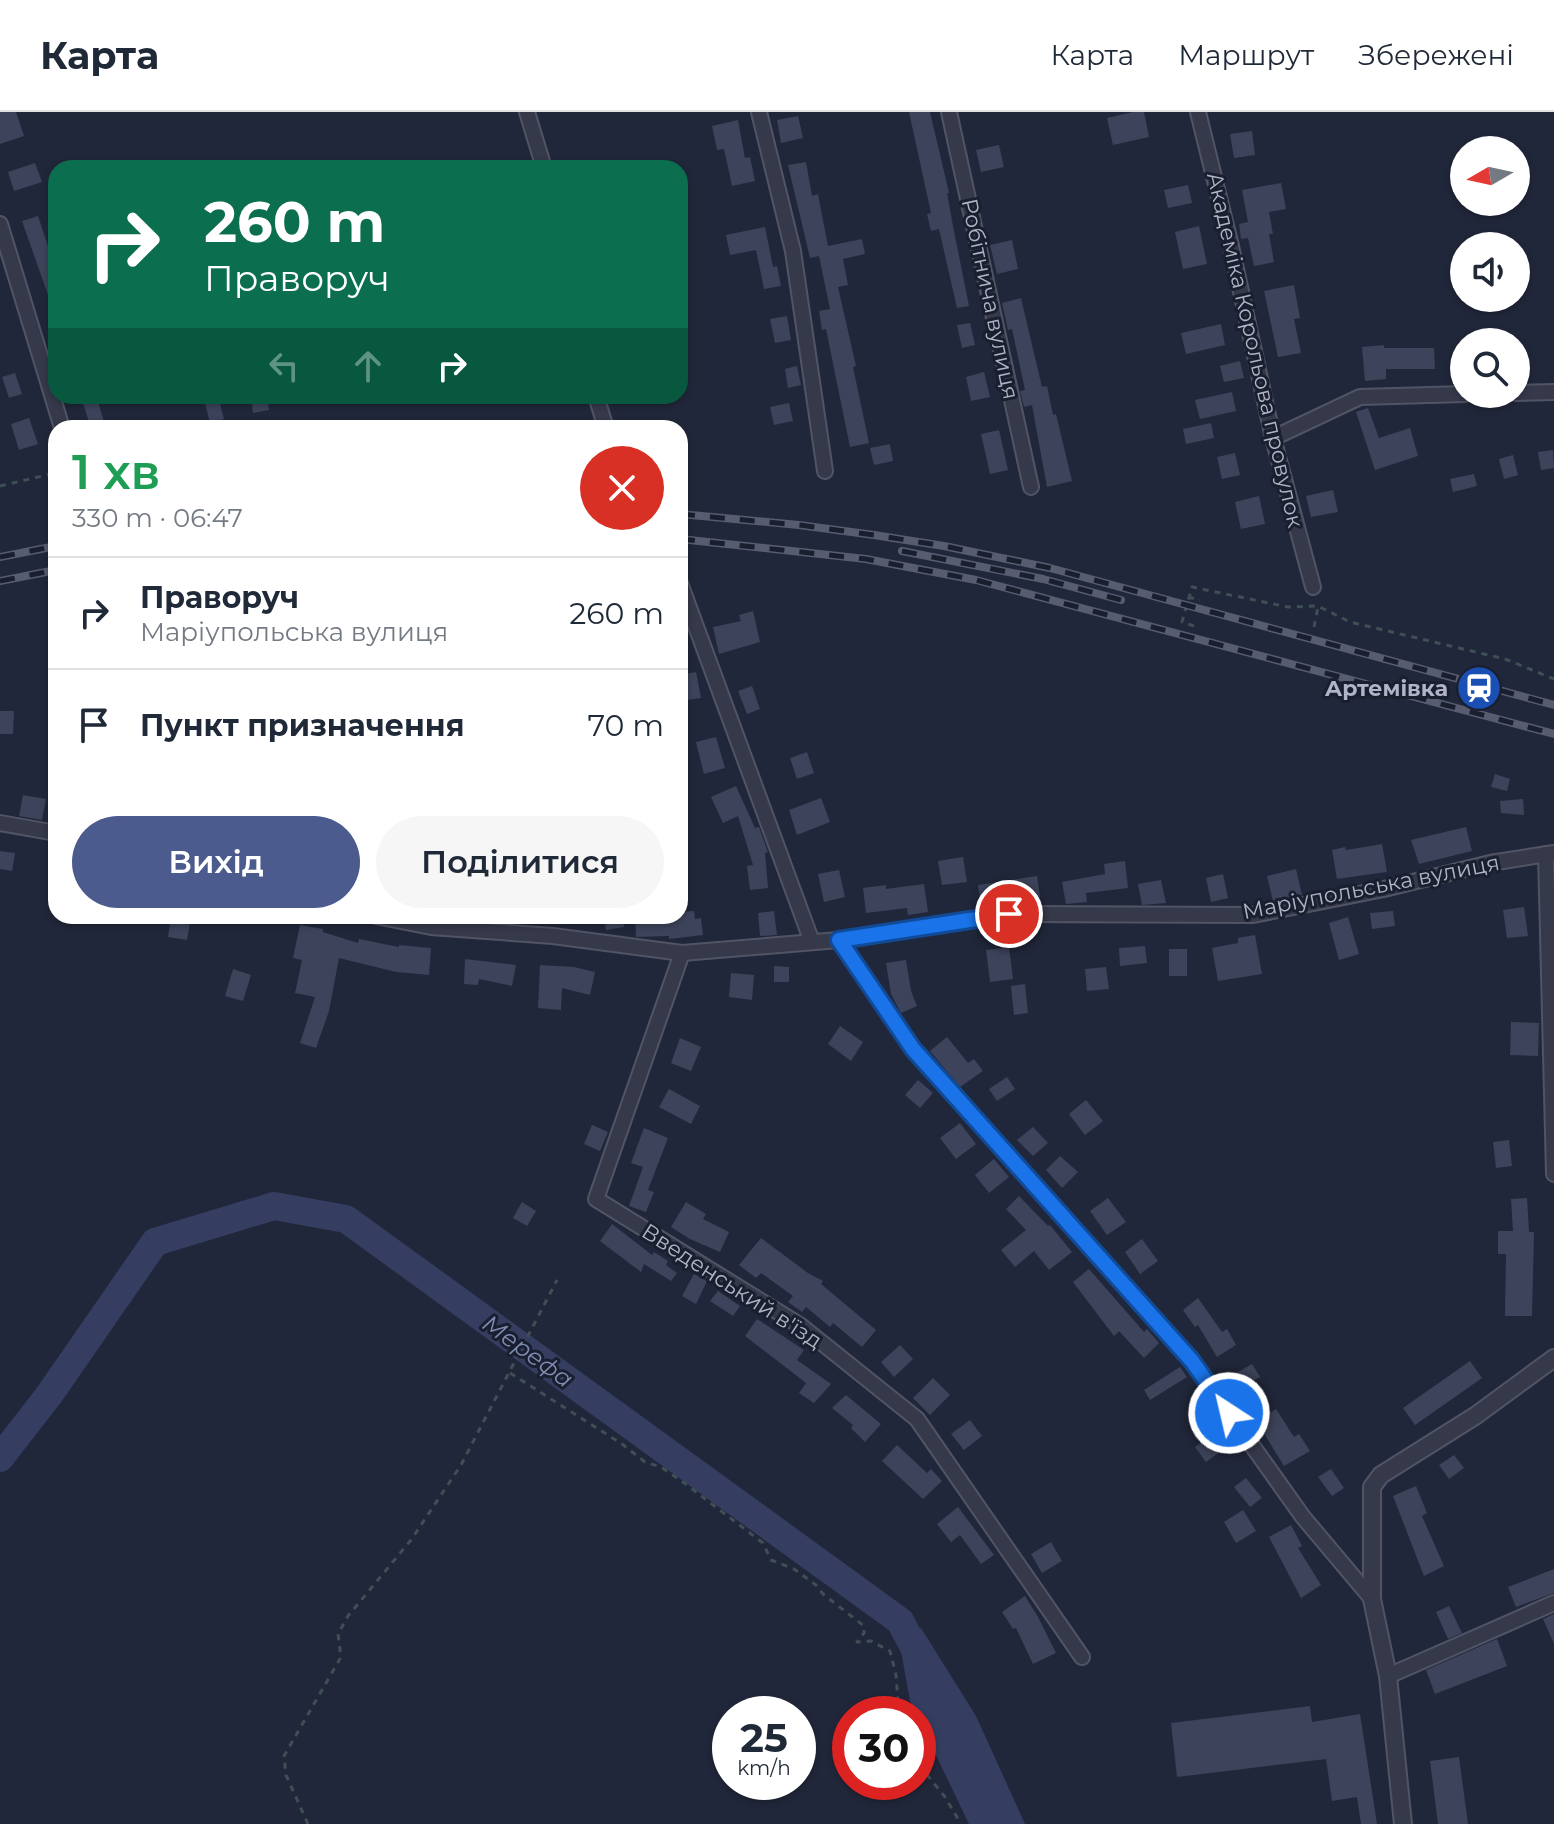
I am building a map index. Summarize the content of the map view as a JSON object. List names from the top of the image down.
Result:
{
  "streets": {
    "street": [
      "Робітнича вулиця",
      "Академіка Корольова провулок",
      "Маріупольська вулиця",
      "Введенський в'їзд"
    ]
  },
  "crossings": [
    ["Маріупольська вулиця", "Введенський в'їзд"]
  ],
  "water": ["Мерефа"],
  "places": {
    "station": ["Артемівка"]
  },
  "north": "left",
  "page": {
    "header": "Карта",
    "nav": ["Карта", "Маршрут", "Збережені"],
    "turn": ["260 m", "Праворуч"],
    "heading": ["1 хв", "330 m · 06:47"],
    "list": [
      {
        "name": "Праворуч",
        "note": "Маріупольська вулиця",
        "value": "260 m"
      },
      {
        "name": "Пункт призначення",
        "value": "70 m"
      }
    ],
    "buttons": ["Вихід", "Поділитися"],
    "speed": "25 km/h",
    "limit": "30"
  }
}
